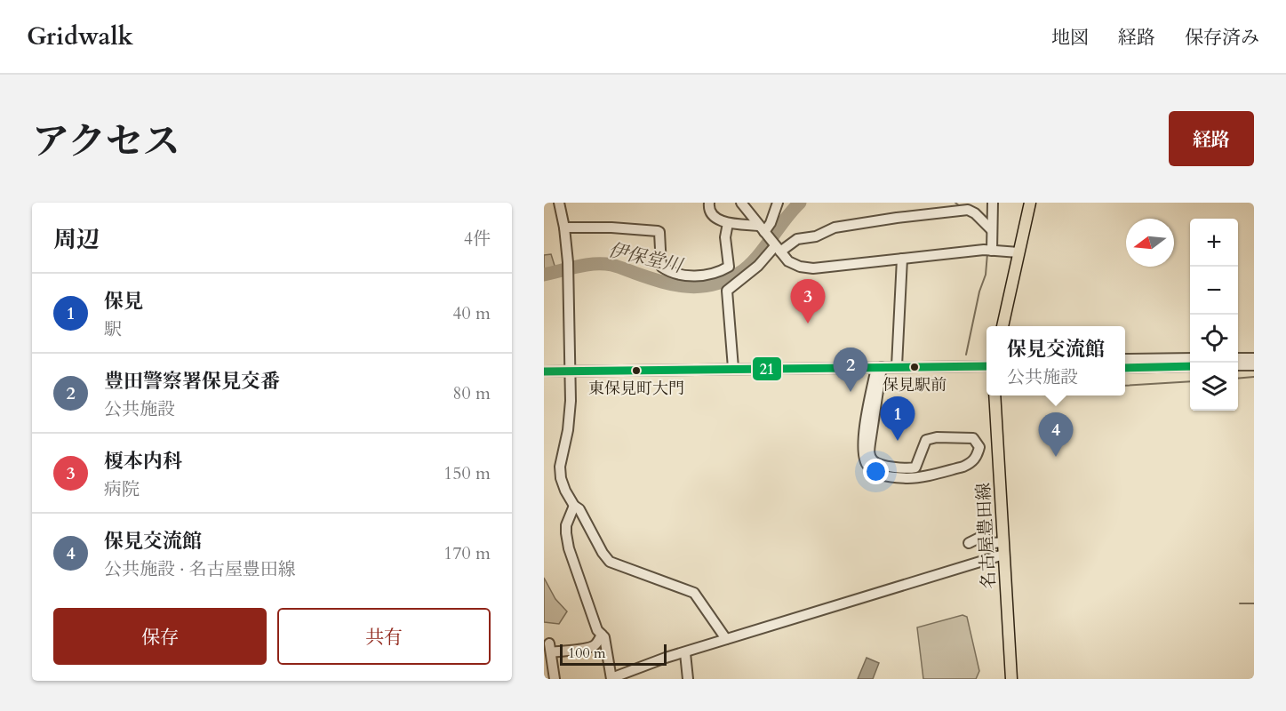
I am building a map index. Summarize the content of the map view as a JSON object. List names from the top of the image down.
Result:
{
  "streets": {
    "main road": ["名古屋豊田線"]
  },
  "water": ["伊保堂川"],
  "places": ["保見駅前", "東保見町大門"],
  "lines": ["transit line 21"],
  "scale_bar": "100 m",
  "north": "left",
  "page": {
    "header": "Gridwalk",
    "nav": ["地図", "経路", "保存済み"],
    "title": "アクセス",
    "buttons": [
      "経路",
      ["保存", "共有"]
    ],
    "heading": ["周辺", "4件"],
    "map_buttons": ["+", "−"],
    "list": [
      {
        "mark": "1",
        "name": "保見",
        "note": "駅",
        "value": "40 m"
      },
      {
        "mark": "2",
        "name": "豊田警察署保見交番",
        "note": "公共施設",
        "value": "80 m"
      },
      {
        "mark": "3",
        "name": "榎本内科",
        "note": "病院",
        "value": "150 m"
      },
      {
        "mark": "4",
        "name": "保見交流館",
        "note": "公共施設 · 名古屋豊田線",
        "value": "170 m"
      }
    ],
    "pins": [
      "3",
      "2",
      "1",
      "4"
    ],
    "popup": ["保見交流館", "公共施設"],
    "scale": "100 m"
  }
}
